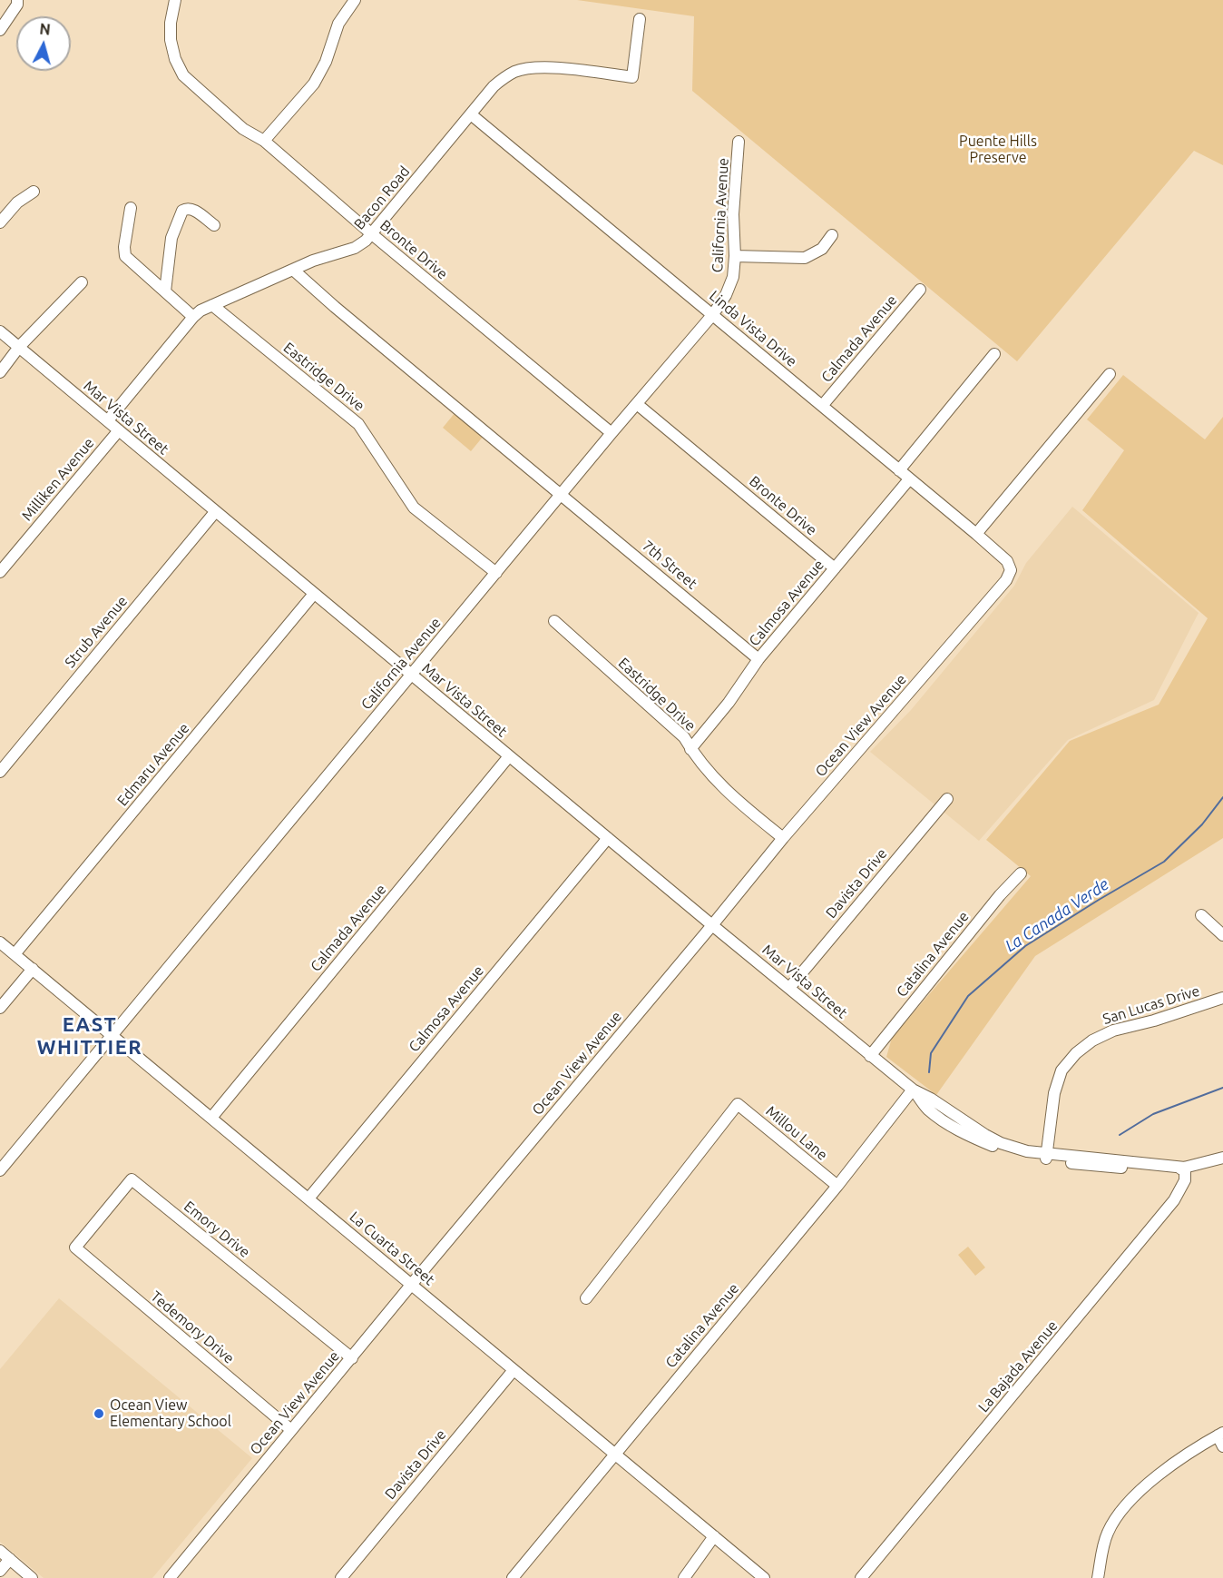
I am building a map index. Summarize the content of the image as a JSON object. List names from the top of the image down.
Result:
{
  "streets": {
    "street": [
      "Bacon Road",
      "California Avenue",
      "Bronte Drive",
      "Linda Vista Drive",
      "Calmada Avenue",
      "Eastridge Drive",
      "Mar Vista Street",
      "Milliken Avenue",
      "7th Street",
      "Calmosa Avenue",
      "Strub Avenue",
      "Ocean View Avenue",
      "Edmaru Avenue",
      "Davista Drive",
      "Catalina Avenue",
      "San Lucas Drive",
      "Millou Lane",
      "Emory Drive",
      "La Cuarta Street",
      "Tedemory Drive",
      "La Bajada Avenue"
    ]
  },
  "crossings": [
    ["Bacon Road", "Bronte Drive"],
    ["Bacon Road", "Linda Vista Drive"],
    ["Bacon Road", "Eastridge Drive"],
    ["Bacon Road", "Mar Vista Street"],
    ["Bacon Road", "7th Street"],
    ["California Avenue", "Bronte Drive"],
    ["California Avenue", "Linda Vista Drive"],
    ["California Avenue", "Eastridge Drive"],
    ["California Avenue", "Mar Vista Street"],
    ["California Avenue", "7th Street"],
    ["California Avenue", "La Cuarta Street"],
    ["Bronte Drive", "Calmosa Avenue"],
    ["Linda Vista Drive", "Calmada Avenue"],
    ["Linda Vista Drive", "Calmosa Avenue"],
    ["Linda Vista Drive", "Ocean View Avenue"],
    ["Calmada Avenue", "Mar Vista Street"],
    ["Calmada Avenue", "La Cuarta Street"],
    ["Eastridge Drive", "Calmosa Avenue"],
    ["Eastridge Drive", "Ocean View Avenue"],
    ["Mar Vista Street", "Milliken Avenue"],
    ["Mar Vista Street", "Calmosa Avenue"],
    ["Mar Vista Street", "Strub Avenue"],
    ["Mar Vista Street", "Ocean View Avenue"],
    ["Mar Vista Street", "Edmaru Avenue"],
    ["Mar Vista Street", "Davista Drive"],
    ["Mar Vista Street", "Catalina Avenue"],
    ["Mar Vista Street", "San Lucas Drive"],
    ["Mar Vista Street", "La Bajada Avenue"],
    ["7th Street", "Calmosa Avenue"],
    ["Calmosa Avenue", "La Cuarta Street"],
    ["Ocean View Avenue", "Emory Drive"],
    ["Ocean View Avenue", "La Cuarta Street"],
    ["Ocean View Avenue", "Tedemory Drive"],
    ["Edmaru Avenue", "La Cuarta Street"],
    ["Davista Drive", "La Cuarta Street"],
    ["Catalina Avenue", "Millou Lane"],
    ["Catalina Avenue", "La Cuarta Street"],
    ["Emory Drive", "Tedemory Drive"]
  ],
  "districts": ["EAST WHITTIER"],
  "water": ["La Canada Verde"],
  "parks": ["Puente Hills Preserve"],
  "places": ["Ocean View Elementary School"],
  "north": "top"
}
